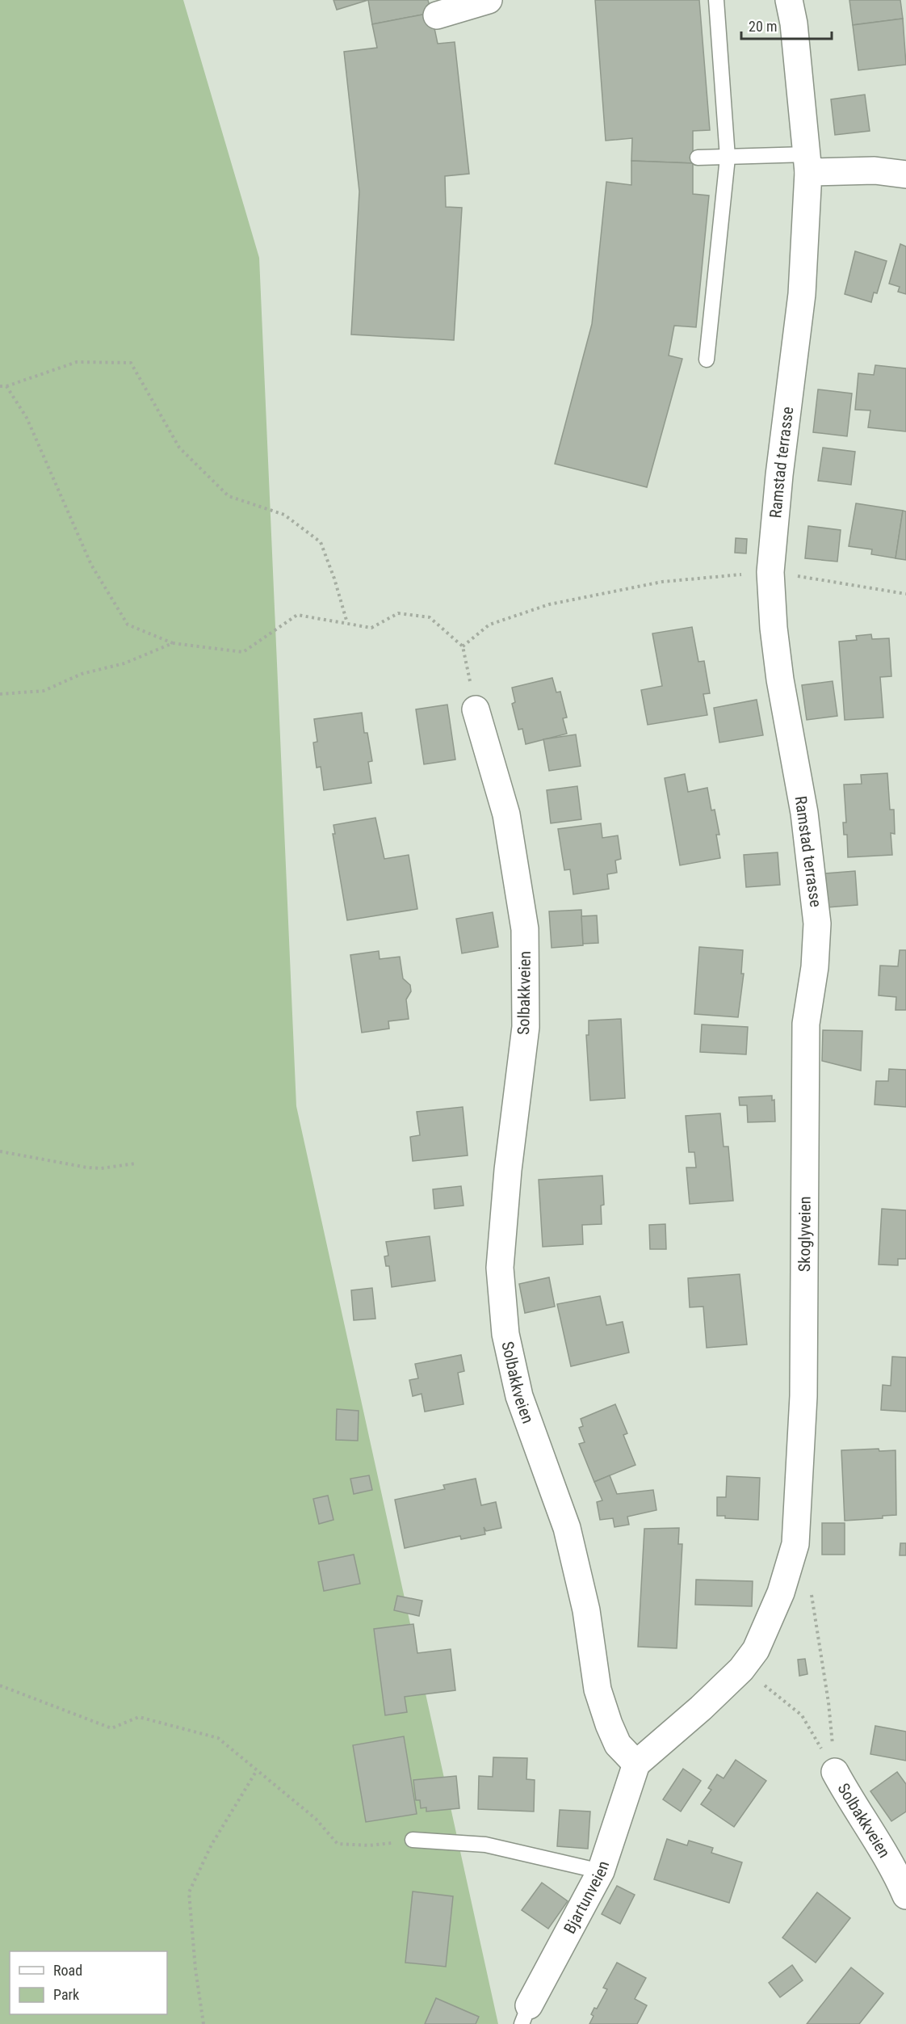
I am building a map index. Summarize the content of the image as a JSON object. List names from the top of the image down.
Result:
{
  "streets": {
    "street": [
      "Ramstad terrasse",
      "Solbakkveien",
      "Skoglyveien",
      "Bjartunveien"
    ]
  },
  "crossings": [
    ["Ramstad terrasse", "Skoglyveien"],
    ["Solbakkveien", "Bjartunveien"]
  ],
  "legend": ["Road", "Park"],
  "scale_bar": "20 m"
}
